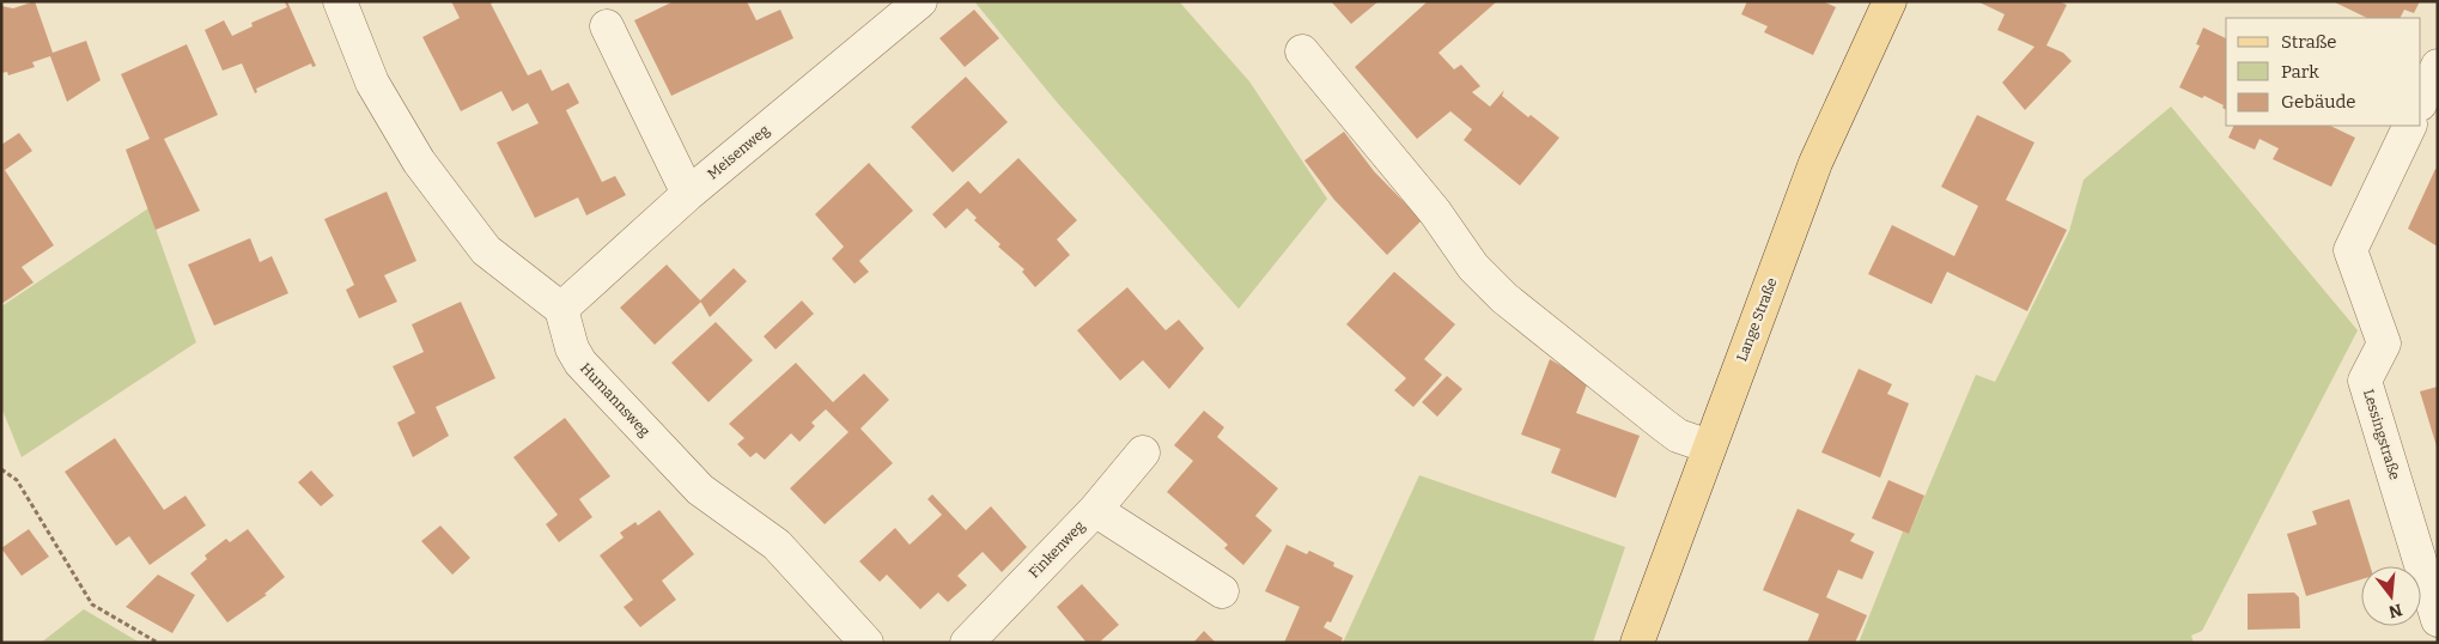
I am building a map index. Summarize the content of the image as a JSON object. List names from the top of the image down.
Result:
{
  "streets": {
    "main road": ["Lange Straße"],
    "street": [
      "Meisenweg",
      "Humannsweg",
      "Lessingstraße",
      "Finkenweg"
    ]
  },
  "crossings": [
    ["Meisenweg", "Humannsweg"]
  ],
  "legend": ["Straße", "Park", "Gebäude"],
  "north": "bottom"
}
